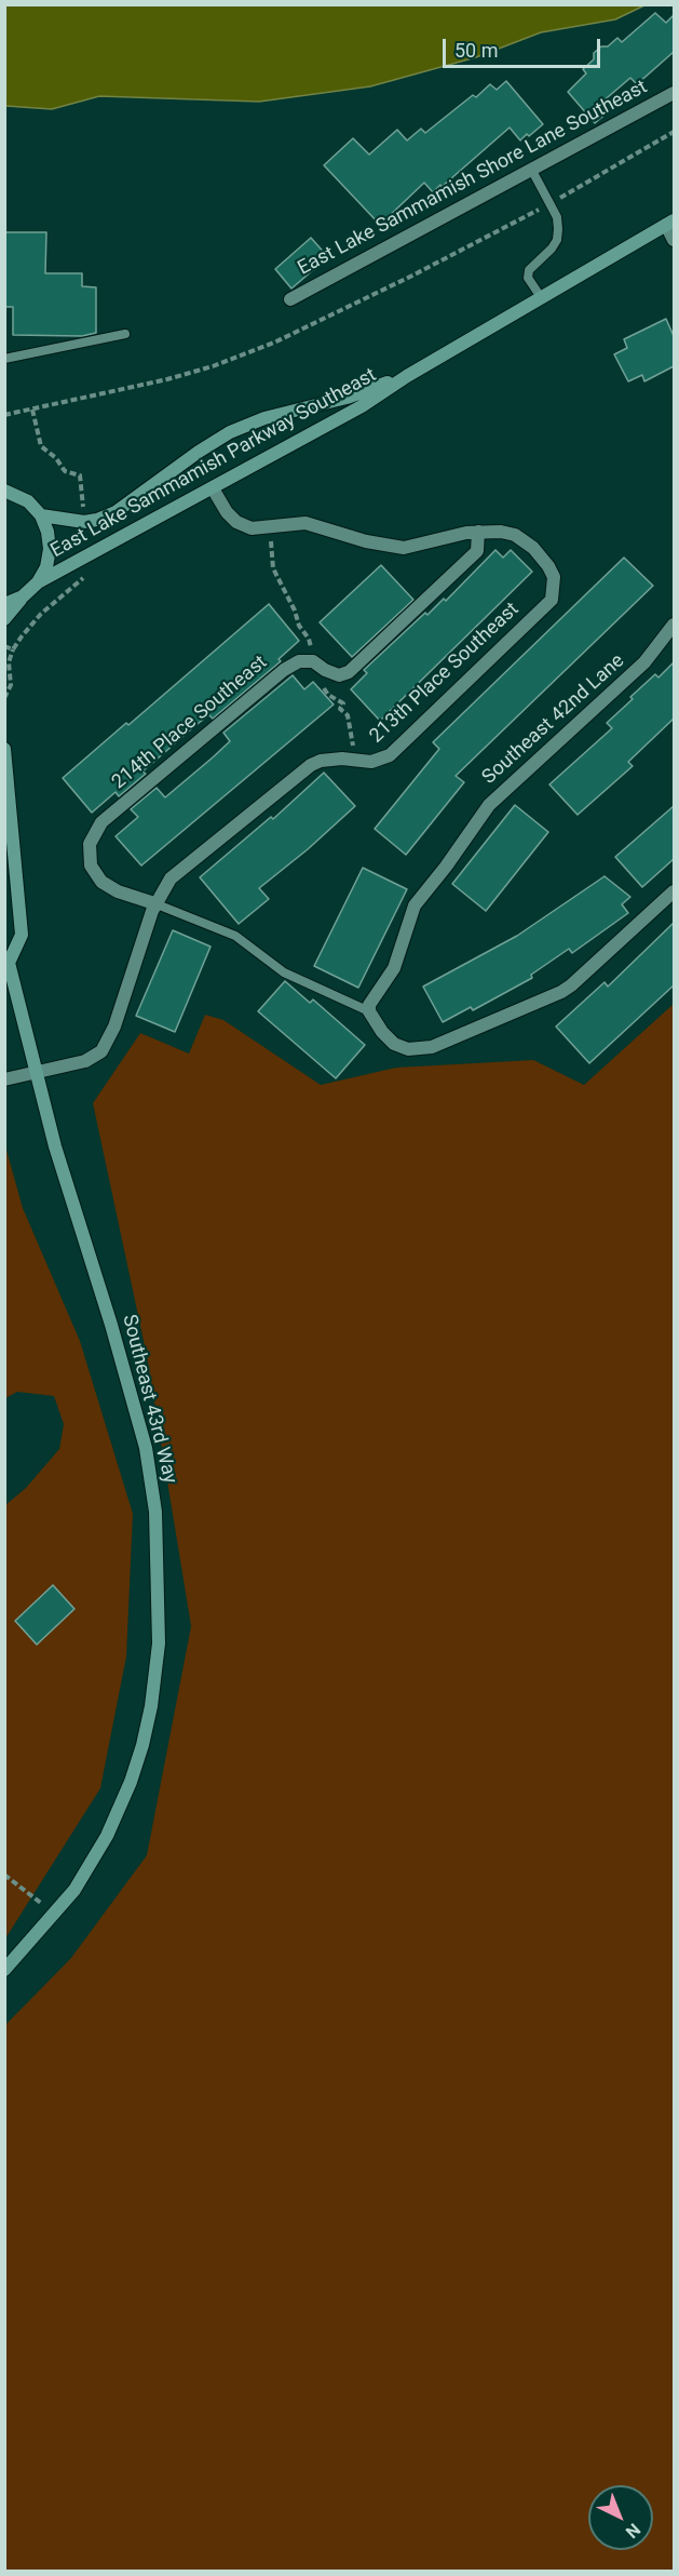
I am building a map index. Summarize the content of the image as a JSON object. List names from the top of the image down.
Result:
{
  "streets": {
    "main road": ["East Lake Sammamish Parkway Southeast", "Southeast 43rd Way"],
    "street": [
      "East Lake Sammamish Shore Lane Southeast",
      "213th Place Southeast",
      "Southeast 42nd Lane",
      "214th Place Southeast"
    ]
  },
  "crossings": [
    ["East Lake Sammamish Parkway Southeast", "213th Place Southeast"],
    ["213th Place Southeast", "214th Place Southeast"],
    ["213th Place Southeast", "Southeast 43rd Way"]
  ],
  "scale_bar": "50 m",
  "north": "bottom right"
}
